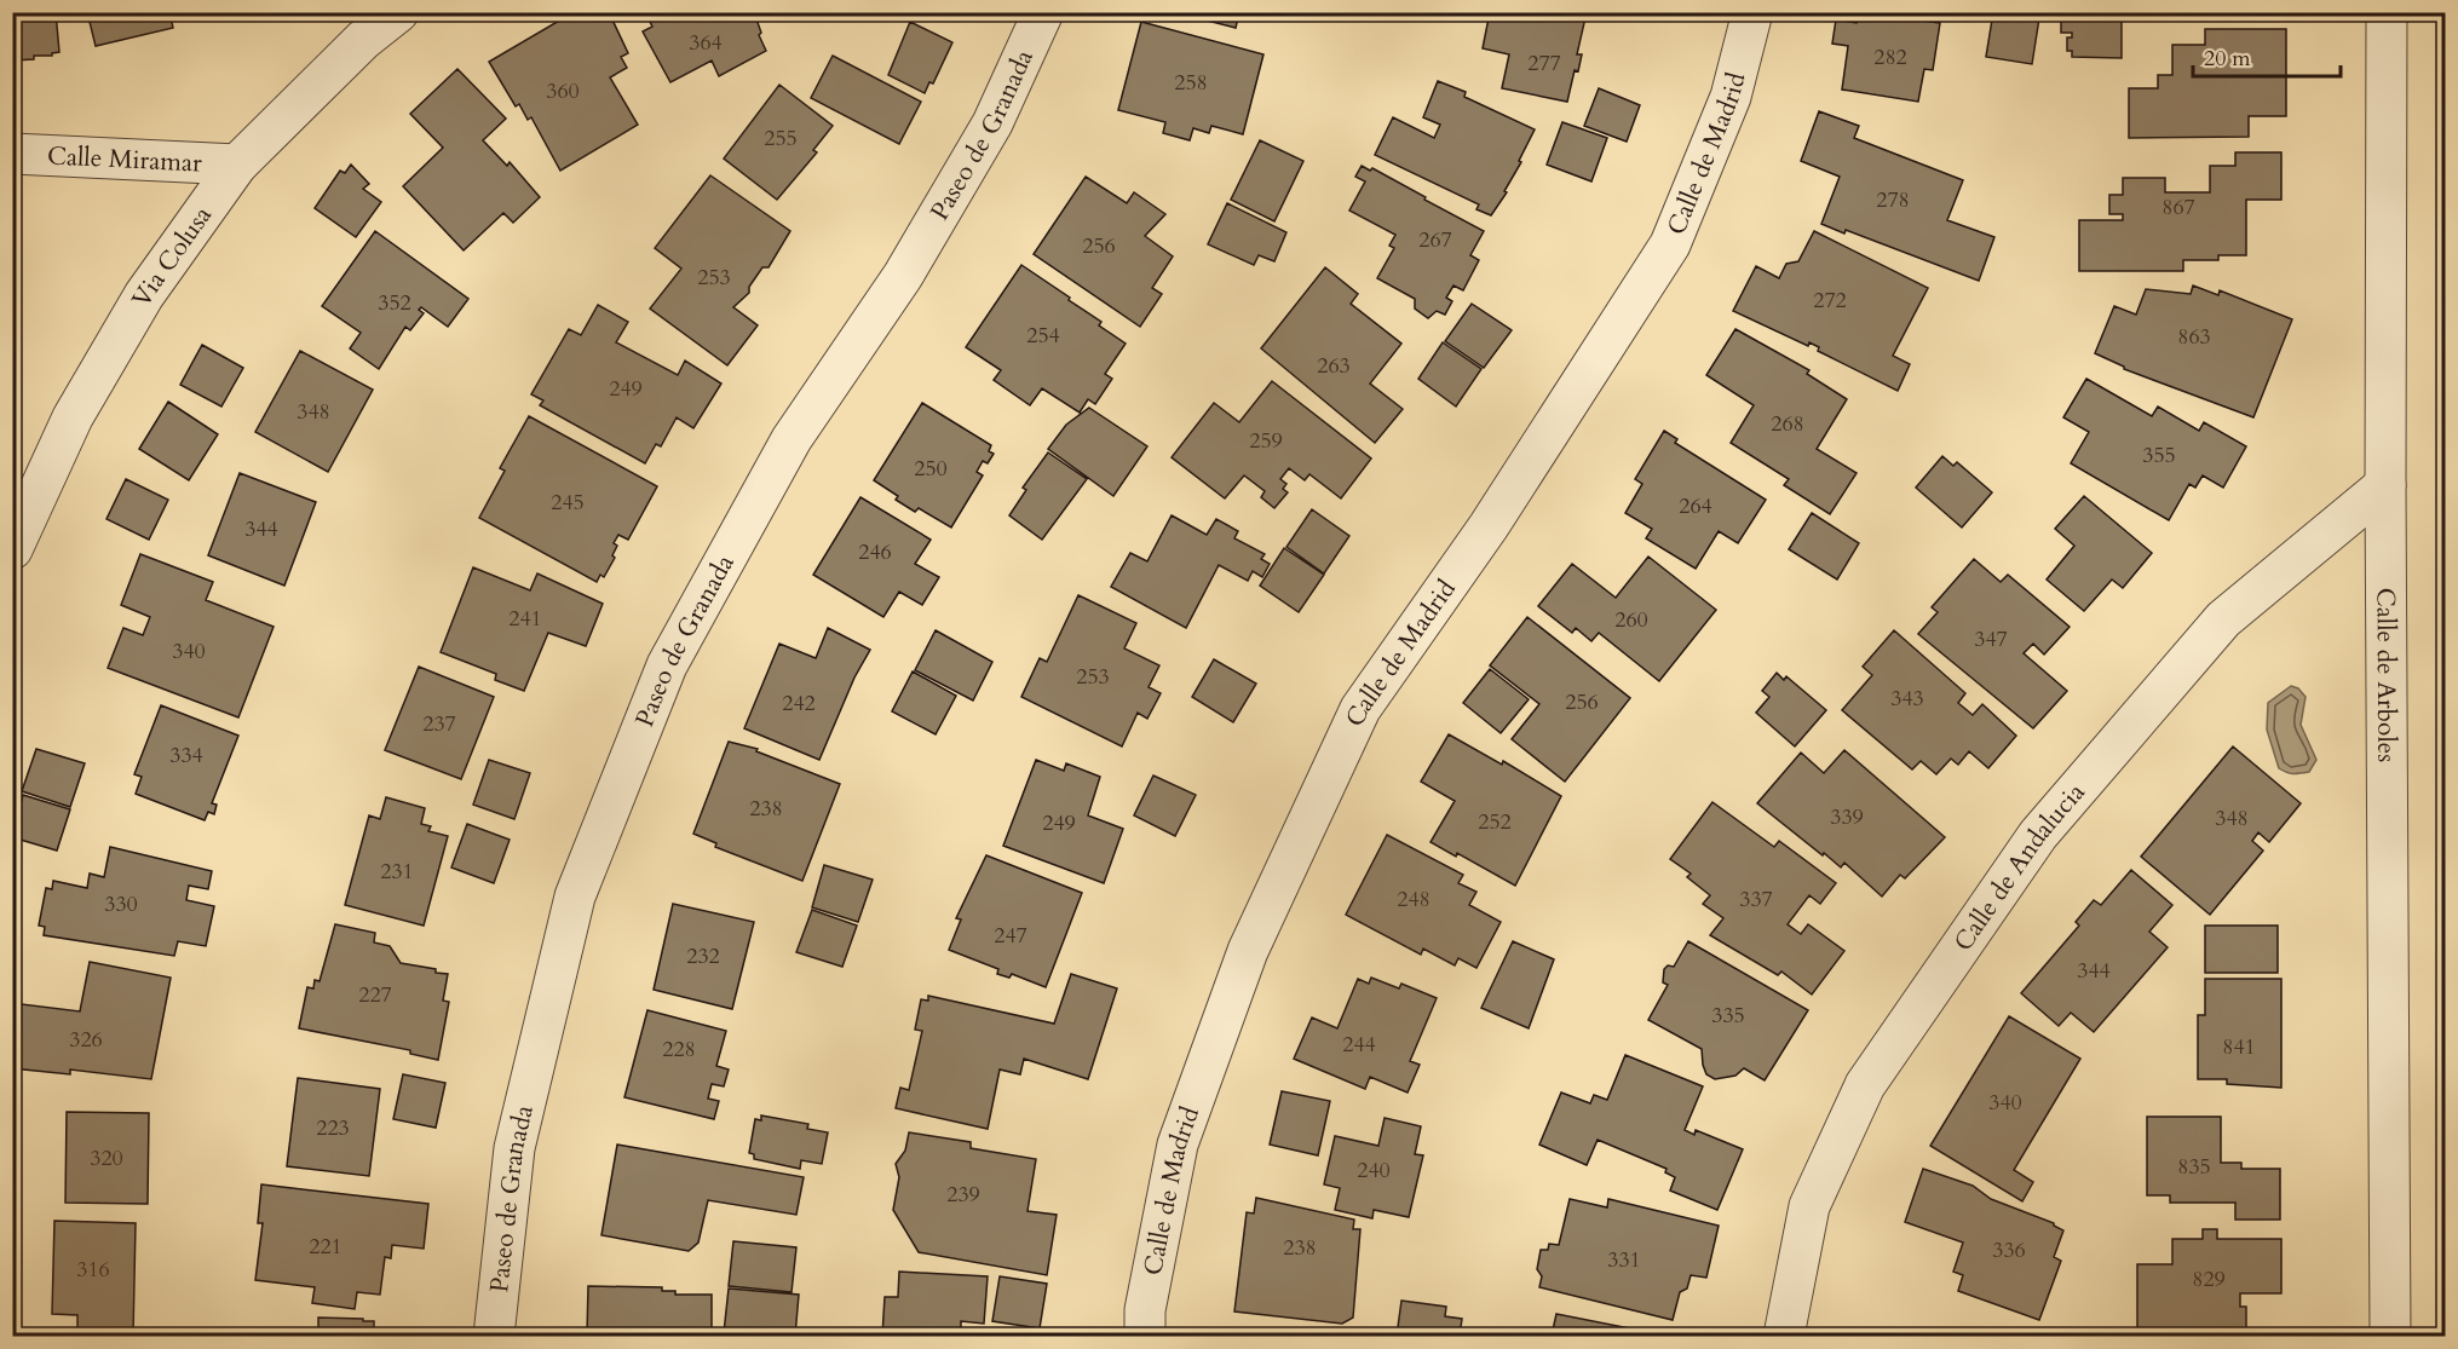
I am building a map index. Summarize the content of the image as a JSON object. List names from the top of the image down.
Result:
{
  "streets": {
    "street": [
      "Paseo de Granada",
      "Calle de Madrid",
      "Calle Miramar",
      "Via Colusa",
      "Calle de Arboles",
      "Calle de Andalucia"
    ]
  },
  "crossings": [
    ["Calle Miramar", "Via Colusa"],
    ["Calle de Arboles", "Calle de Andalucia"]
  ],
  "house_numbers": [
    "364",
    "282",
    "277",
    "258",
    "360",
    "255",
    "278",
    "867",
    "267",
    "256",
    "253",
    "272",
    "352",
    "254",
    "863",
    "263",
    "249",
    "348",
    "268",
    "259",
    "355",
    "250",
    "245",
    "264",
    "344",
    "246",
    "241",
    "260",
    "347",
    "340",
    "253",
    "343",
    "256",
    "242",
    "237",
    "334",
    "238",
    "339",
    "348",
    "252",
    "249",
    "231",
    "248",
    "337",
    "330",
    "247",
    "232",
    "344",
    "227",
    "335",
    "326",
    "244",
    "841",
    "228",
    "340",
    "223",
    "320",
    "835",
    "240",
    "239",
    "221",
    "238",
    "336",
    "331",
    "316",
    "829"
  ],
  "scale_bar": "20 m"
}
